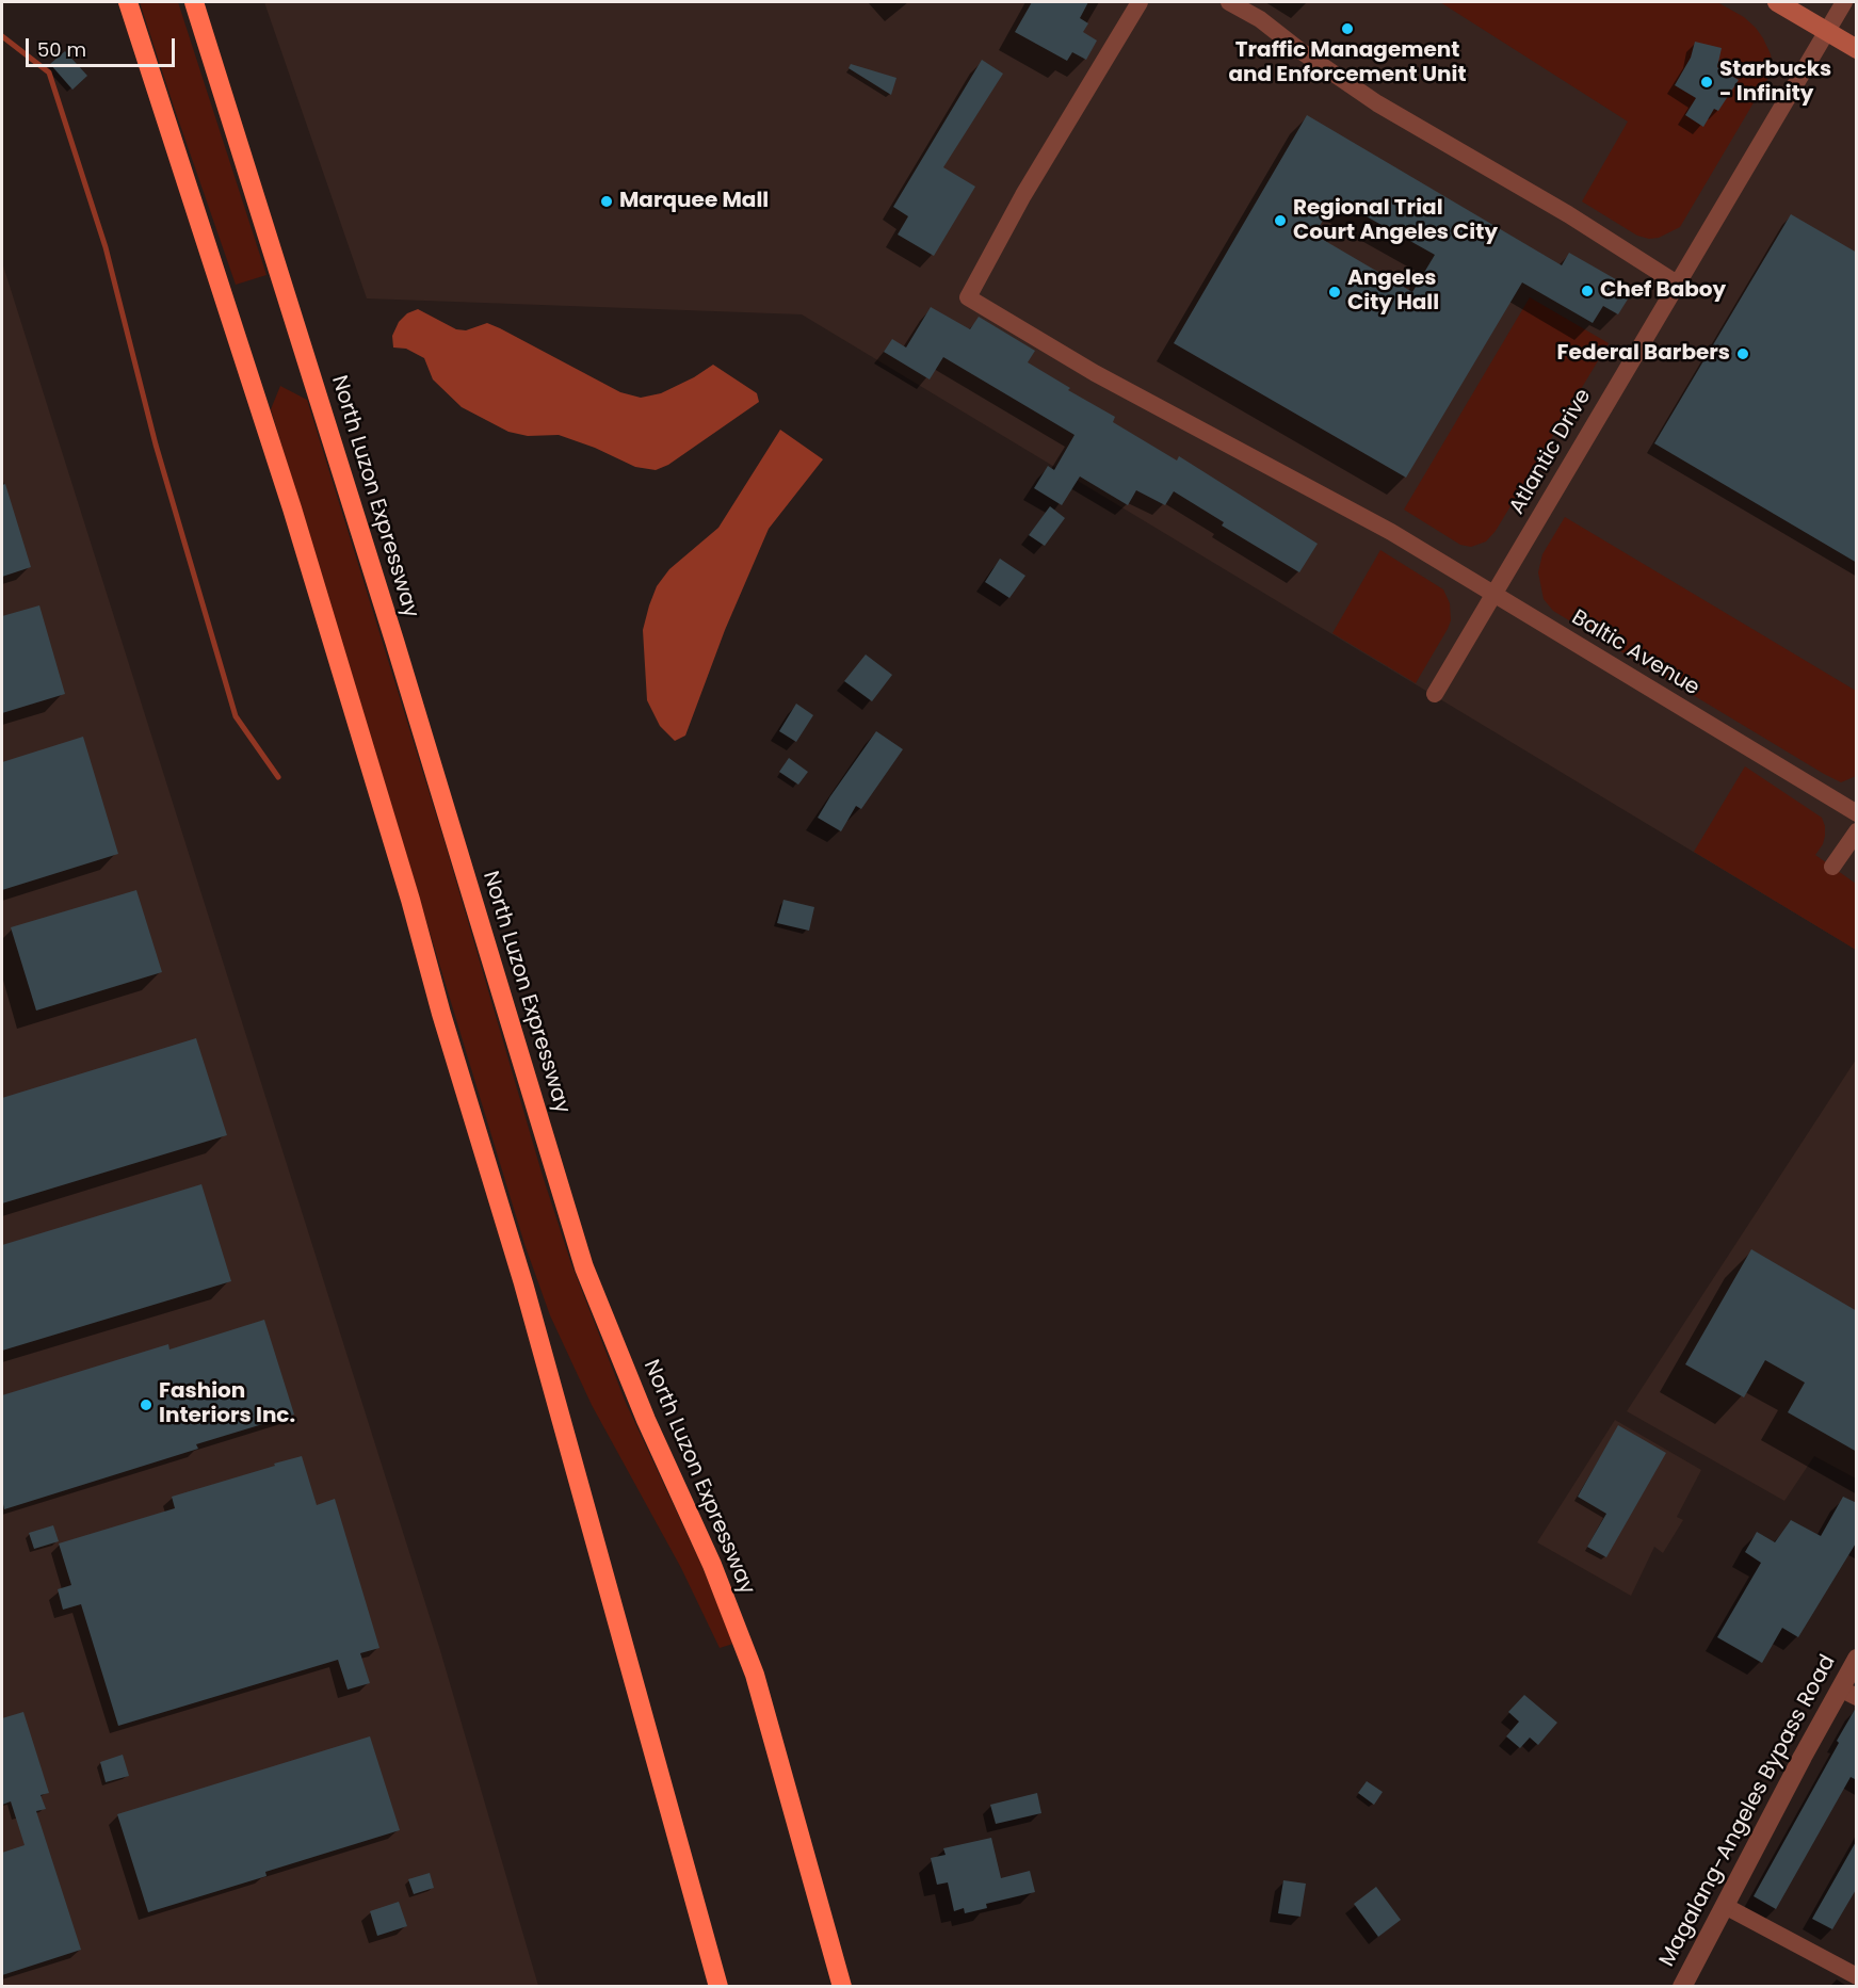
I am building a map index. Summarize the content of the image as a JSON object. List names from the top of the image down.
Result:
{
  "streets": {
    "highway": ["North Luzon Expressway"],
    "street": ["Atlantic Drive", "Baltic Avenue", "Magalang-Angeles Bypass Road"]
  },
  "crossings": [
    ["Atlantic Drive", "Baltic Avenue"]
  ],
  "places": [
    "Traffic Management and Enforcement Unit",
    "Starbucks - Infinity",
    "Marquee Mall",
    "Regional Trial Court Angeles City",
    "Chef Baboy",
    "Angeles City Hall",
    "Federal Barbers",
    "Fashion Interiors Inc."
  ],
  "scale_bar": "50 m"
}
